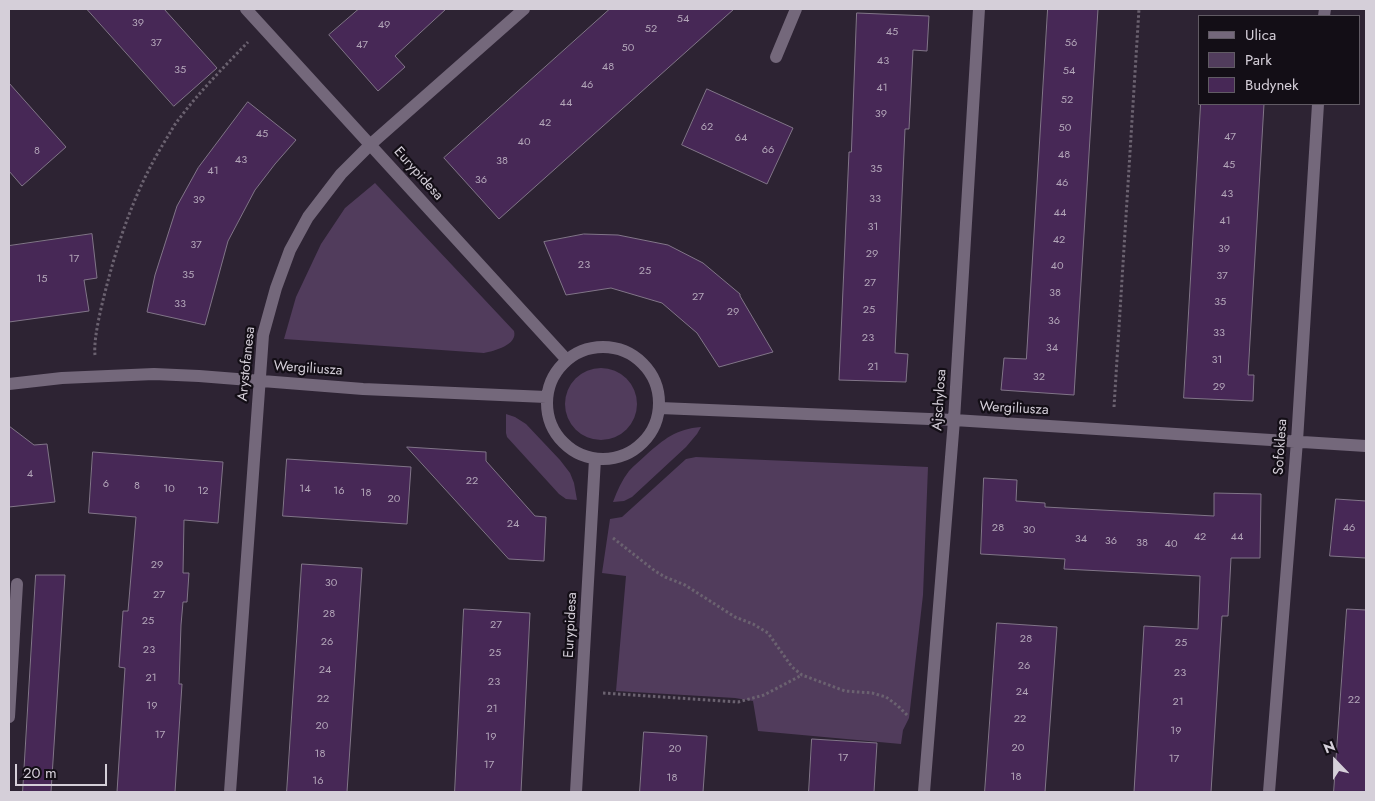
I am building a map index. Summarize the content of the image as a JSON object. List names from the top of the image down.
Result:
{
  "streets": {
    "street": [
      "Eurypidesa",
      "Arystofanesa",
      "Wergiliusza",
      "Ajschylosa",
      "Sofoklesa"
    ]
  },
  "crossings": [
    ["Eurypidesa", "Arystofanesa"],
    ["Eurypidesa", "Wergiliusza"],
    ["Arystofanesa", "Wergiliusza"],
    ["Wergiliusza", "Ajschylosa"],
    ["Wergiliusza", "Sofoklesa"]
  ],
  "house_numbers": [
    "54",
    "39",
    "49",
    "52",
    "45",
    "37",
    "56",
    "47",
    "50",
    "43",
    "48",
    "35",
    "54",
    "46",
    "41",
    "52",
    "44",
    "39",
    "42",
    "62",
    "50",
    "45",
    "47",
    "64",
    "40",
    "66",
    "8",
    "48",
    "43",
    "38",
    "45",
    "35",
    "41",
    "36",
    "46",
    "43",
    "33",
    "39",
    "44",
    "41",
    "31",
    "42",
    "37",
    "39",
    "29",
    "17",
    "23",
    "40",
    "25",
    "35",
    "37",
    "15",
    "27",
    "38",
    "27",
    "35",
    "33",
    "25",
    "29",
    "36",
    "33",
    "23",
    "34",
    "31",
    "21",
    "32",
    "29",
    "4",
    "22",
    "6",
    "8",
    "10",
    "14",
    "12",
    "16",
    "18",
    "20",
    "24",
    "28",
    "46",
    "30",
    "42",
    "44",
    "34",
    "36",
    "38",
    "40",
    "29",
    "30",
    "27",
    "28",
    "25",
    "27",
    "28",
    "26",
    "25",
    "23",
    "25",
    "26",
    "24",
    "23",
    "21",
    "23",
    "24",
    "22",
    "22",
    "21",
    "19",
    "21",
    "22",
    "20",
    "19",
    "17",
    "19",
    "20",
    "20",
    "18",
    "17",
    "17",
    "17",
    "18",
    "18",
    "16"
  ],
  "legend": ["Ulica", "Park", "Budynek"],
  "scale_bar": "20 m",
  "north": "top"
}
